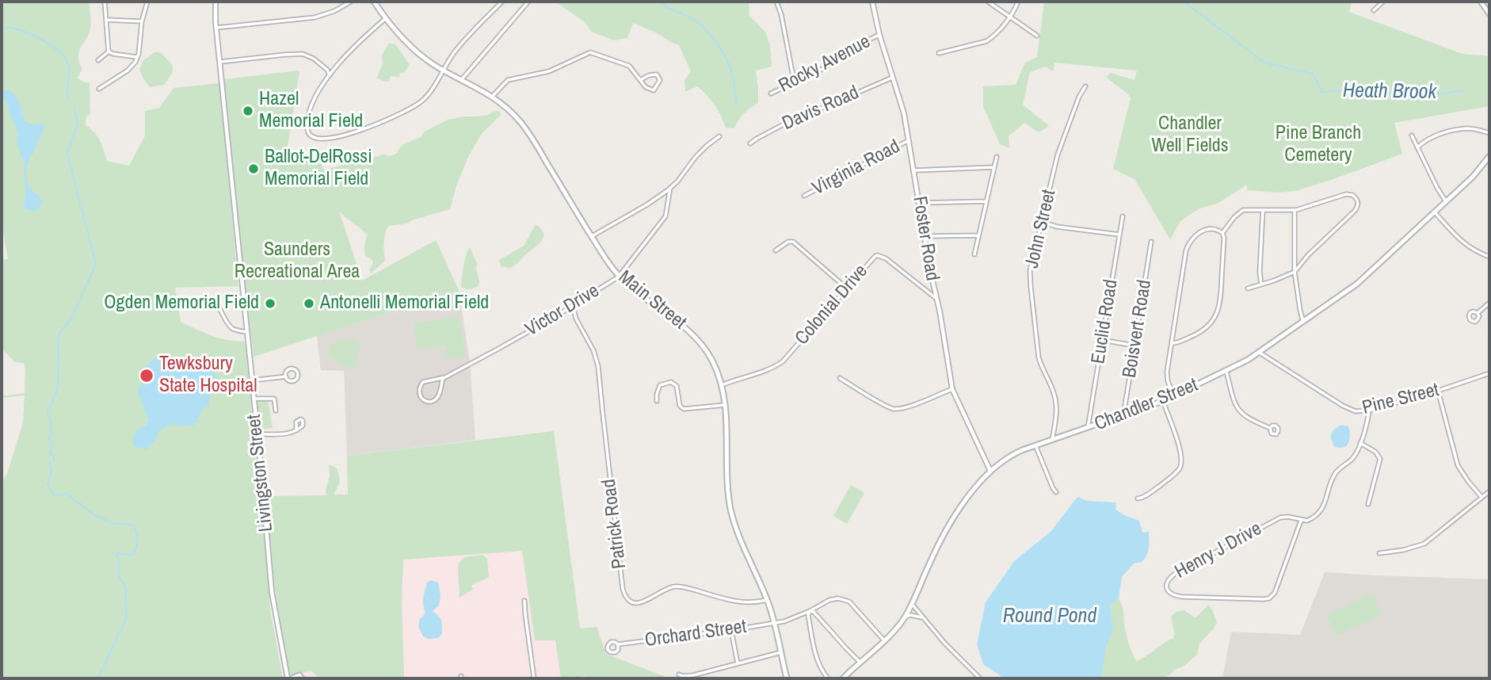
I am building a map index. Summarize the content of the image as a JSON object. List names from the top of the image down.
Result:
{
  "streets": {
    "main road": ["Main Street", "Chandler Street"],
    "street": [
      "Rocky Avenue",
      "Davis Road",
      "Virginia Road",
      "John Street",
      "Foster Road",
      "Colonial Drive",
      "Victor Drive",
      "Euclid Road",
      "Boisvert Road",
      "Pine Street",
      "Livingston Street",
      "Patrick Road",
      "Henry J Drive",
      "Orchard Street"
    ]
  },
  "crossings": [
    ["Rocky Avenue", "Foster Road"],
    ["Davis Road", "Foster Road"],
    ["Virginia Road", "Foster Road"],
    ["John Street", "Chandler Street"],
    ["Foster Road", "Colonial Drive"],
    ["Foster Road", "Chandler Street"],
    ["Main Street", "Colonial Drive"],
    ["Main Street", "Victor Drive"],
    ["Main Street", "Patrick Road"],
    ["Main Street", "Orchard Street"],
    ["Victor Drive", "Patrick Road"],
    ["Euclid Road", "Chandler Street"],
    ["Boisvert Road", "Chandler Street"],
    ["Pine Street", "Chandler Street"],
    ["Chandler Street", "Orchard Street"]
  ],
  "water": ["Heath Brook", "Round Pond"],
  "parks": ["Chandler Well Fields", "Pine Branch Cemetery", "Saunders Recreational Area"],
  "places": [
    "Hazel Memorial Field",
    "Ballot-DelRossi Memorial Field",
    "Ogden Memorial Field",
    "Antonelli Memorial Field",
    "Tewksbury State Hospital"
  ]
}
